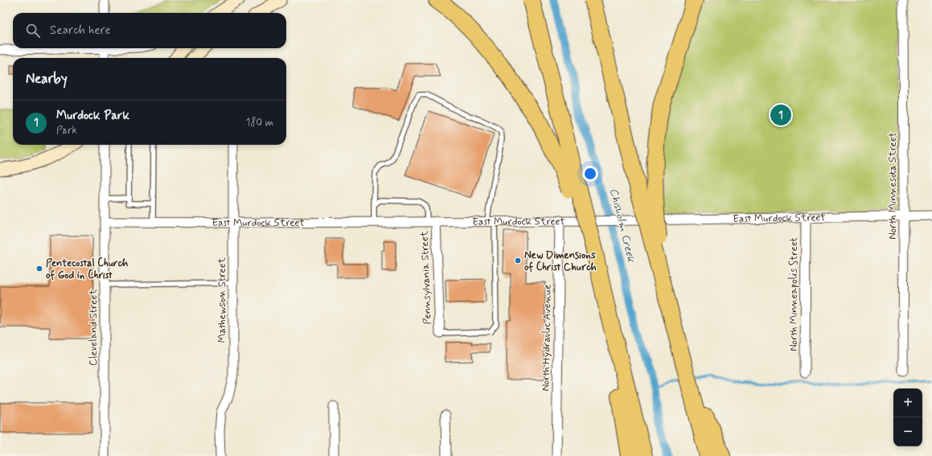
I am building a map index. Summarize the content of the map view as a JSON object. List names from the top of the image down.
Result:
{
  "streets": {
    "street": [
      "North Minnesota Street",
      "East Murdock Street",
      "Pennsylvania Street",
      "North Minneapolis Street",
      "Mathewson Street",
      "Cleveland Street",
      "North Hydraulic Avenue"
    ]
  },
  "crossings": [
    ["North Minnesota Street", "East Murdock Street"],
    ["East Murdock Street", "Pennsylvania Street"],
    ["East Murdock Street", "North Minneapolis Street"],
    ["East Murdock Street", "Mathewson Street"],
    ["East Murdock Street", "Cleveland Street"],
    ["East Murdock Street", "North Hydraulic Avenue"]
  ],
  "water": ["Chisholm Creek"],
  "places": ["New Dimensions of Christ Church", "Pentecostal Church of God in Christ"],
  "page": {
    "search": "Search here",
    "heading": "Nearby",
    "list": [
      {
        "mark": "1",
        "name": "Murdock Park",
        "note": "Park",
        "value": "180 m"
      }
    ],
    "pins": "1",
    "map_buttons": ["+", "−"]
  }
}
